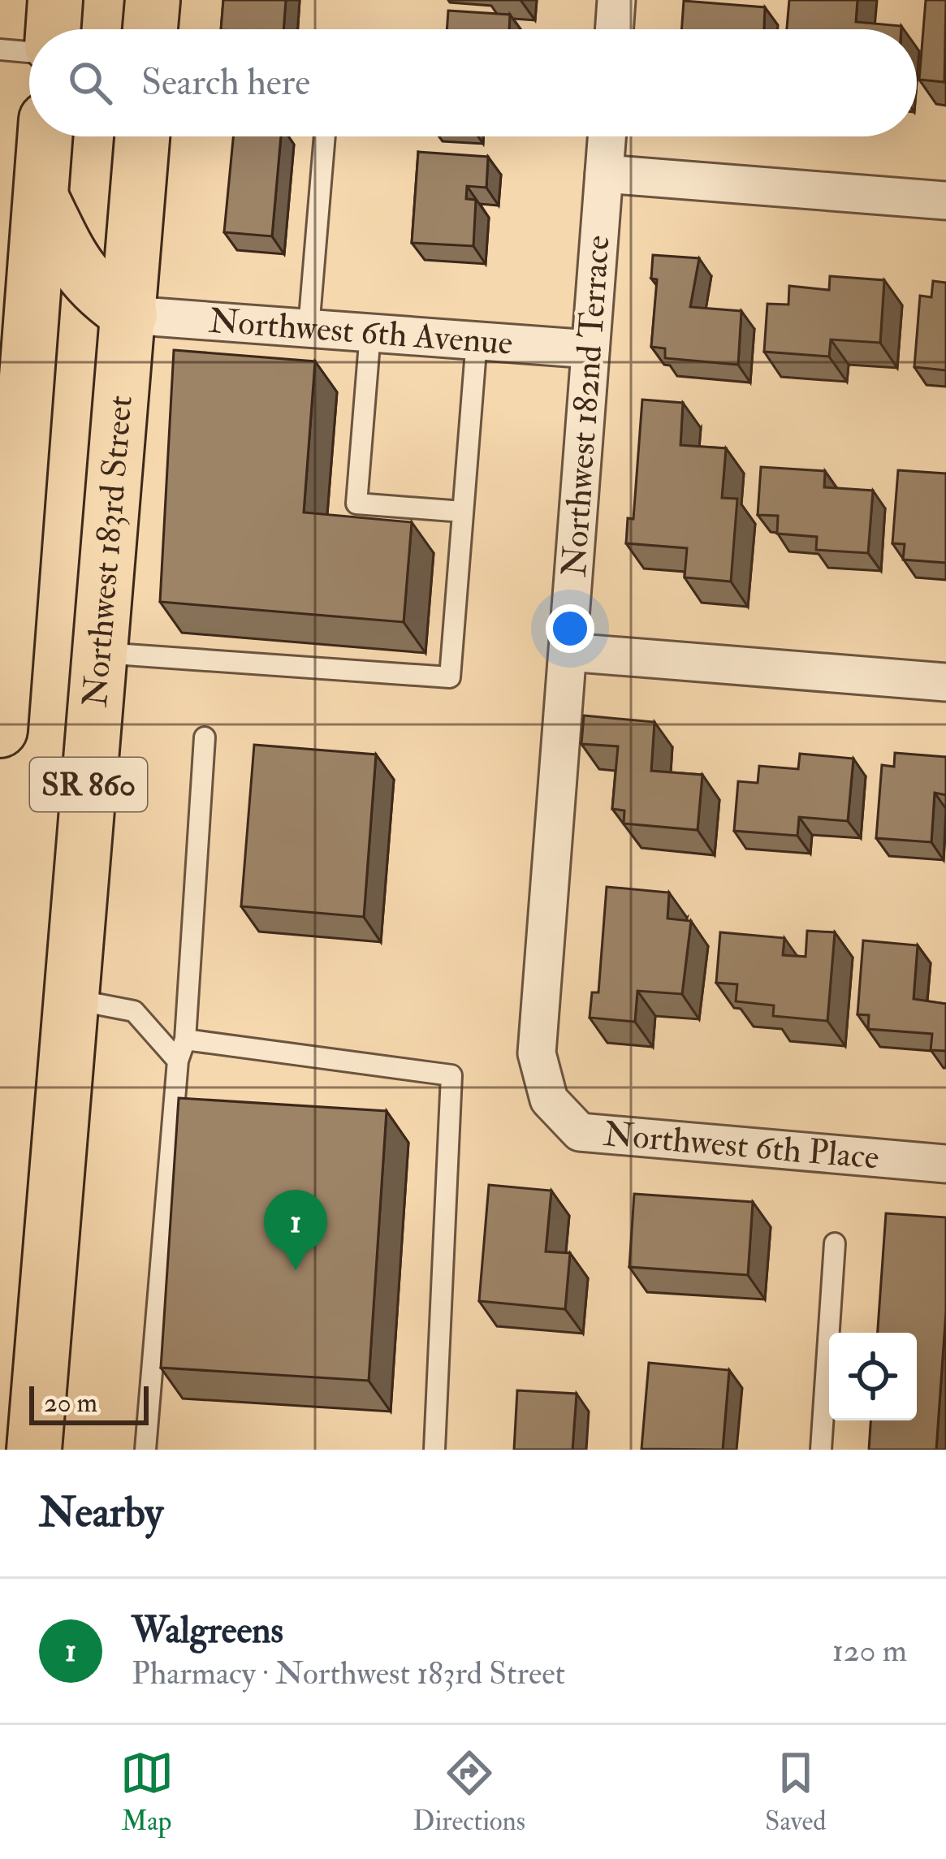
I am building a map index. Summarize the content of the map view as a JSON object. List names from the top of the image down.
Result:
{
  "streets": {
    "main road": ["Northwest 183rd Street", "SR 860"],
    "street": ["Northwest 6th Avenue", "Northwest 182nd Terrace", "Northwest 6th Place"]
  },
  "crossings": [
    ["Northwest 6th Avenue", "Northwest 182nd Terrace"],
    ["Northwest 6th Avenue", "Northwest 183rd Street"],
    ["Northwest 182nd Terrace", "Northwest 6th Place"]
  ],
  "scale_bar": "20 m",
  "page": {
    "search": "Search here",
    "pins": "1",
    "scale": "20 m",
    "heading": "Nearby",
    "list": [
      {
        "mark": "1",
        "name": "Walgreens",
        "note": "Pharmacy · Northwest 183rd Street",
        "value": "120 m"
      }
    ],
    "nav": ["Map", "Directions", "Saved"]
  }
}
